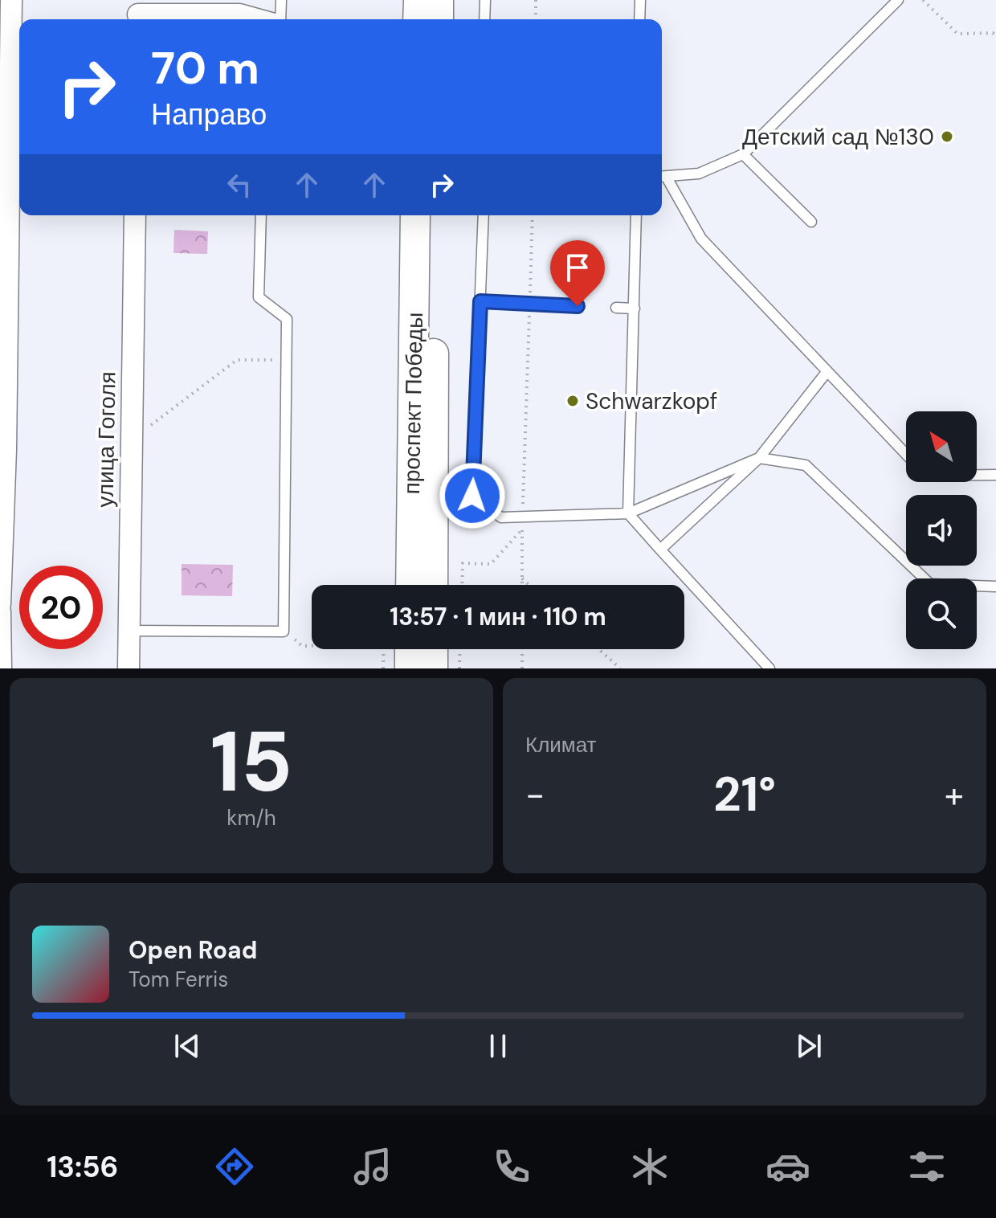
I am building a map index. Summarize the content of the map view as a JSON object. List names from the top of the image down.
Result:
{
  "streets": {
    "main road": ["проспект Победы"],
    "street": ["улица Гоголя"]
  },
  "places": ["Детский сад №130", "Schwarzkopf"],
  "north": "top left",
  "page": {
    "turn": ["70 m", "Направо"],
    "limit": "20",
    "trip": "13:57 · 1 мин · 110 m",
    "tile": [
      ["15", "km/h"],
      "Климат"
    ],
    "heat": ["−", "21°", "+"],
    "song": ["Open Road", "Tom Ferris"],
    "tabs": "13:56"
  }
}
